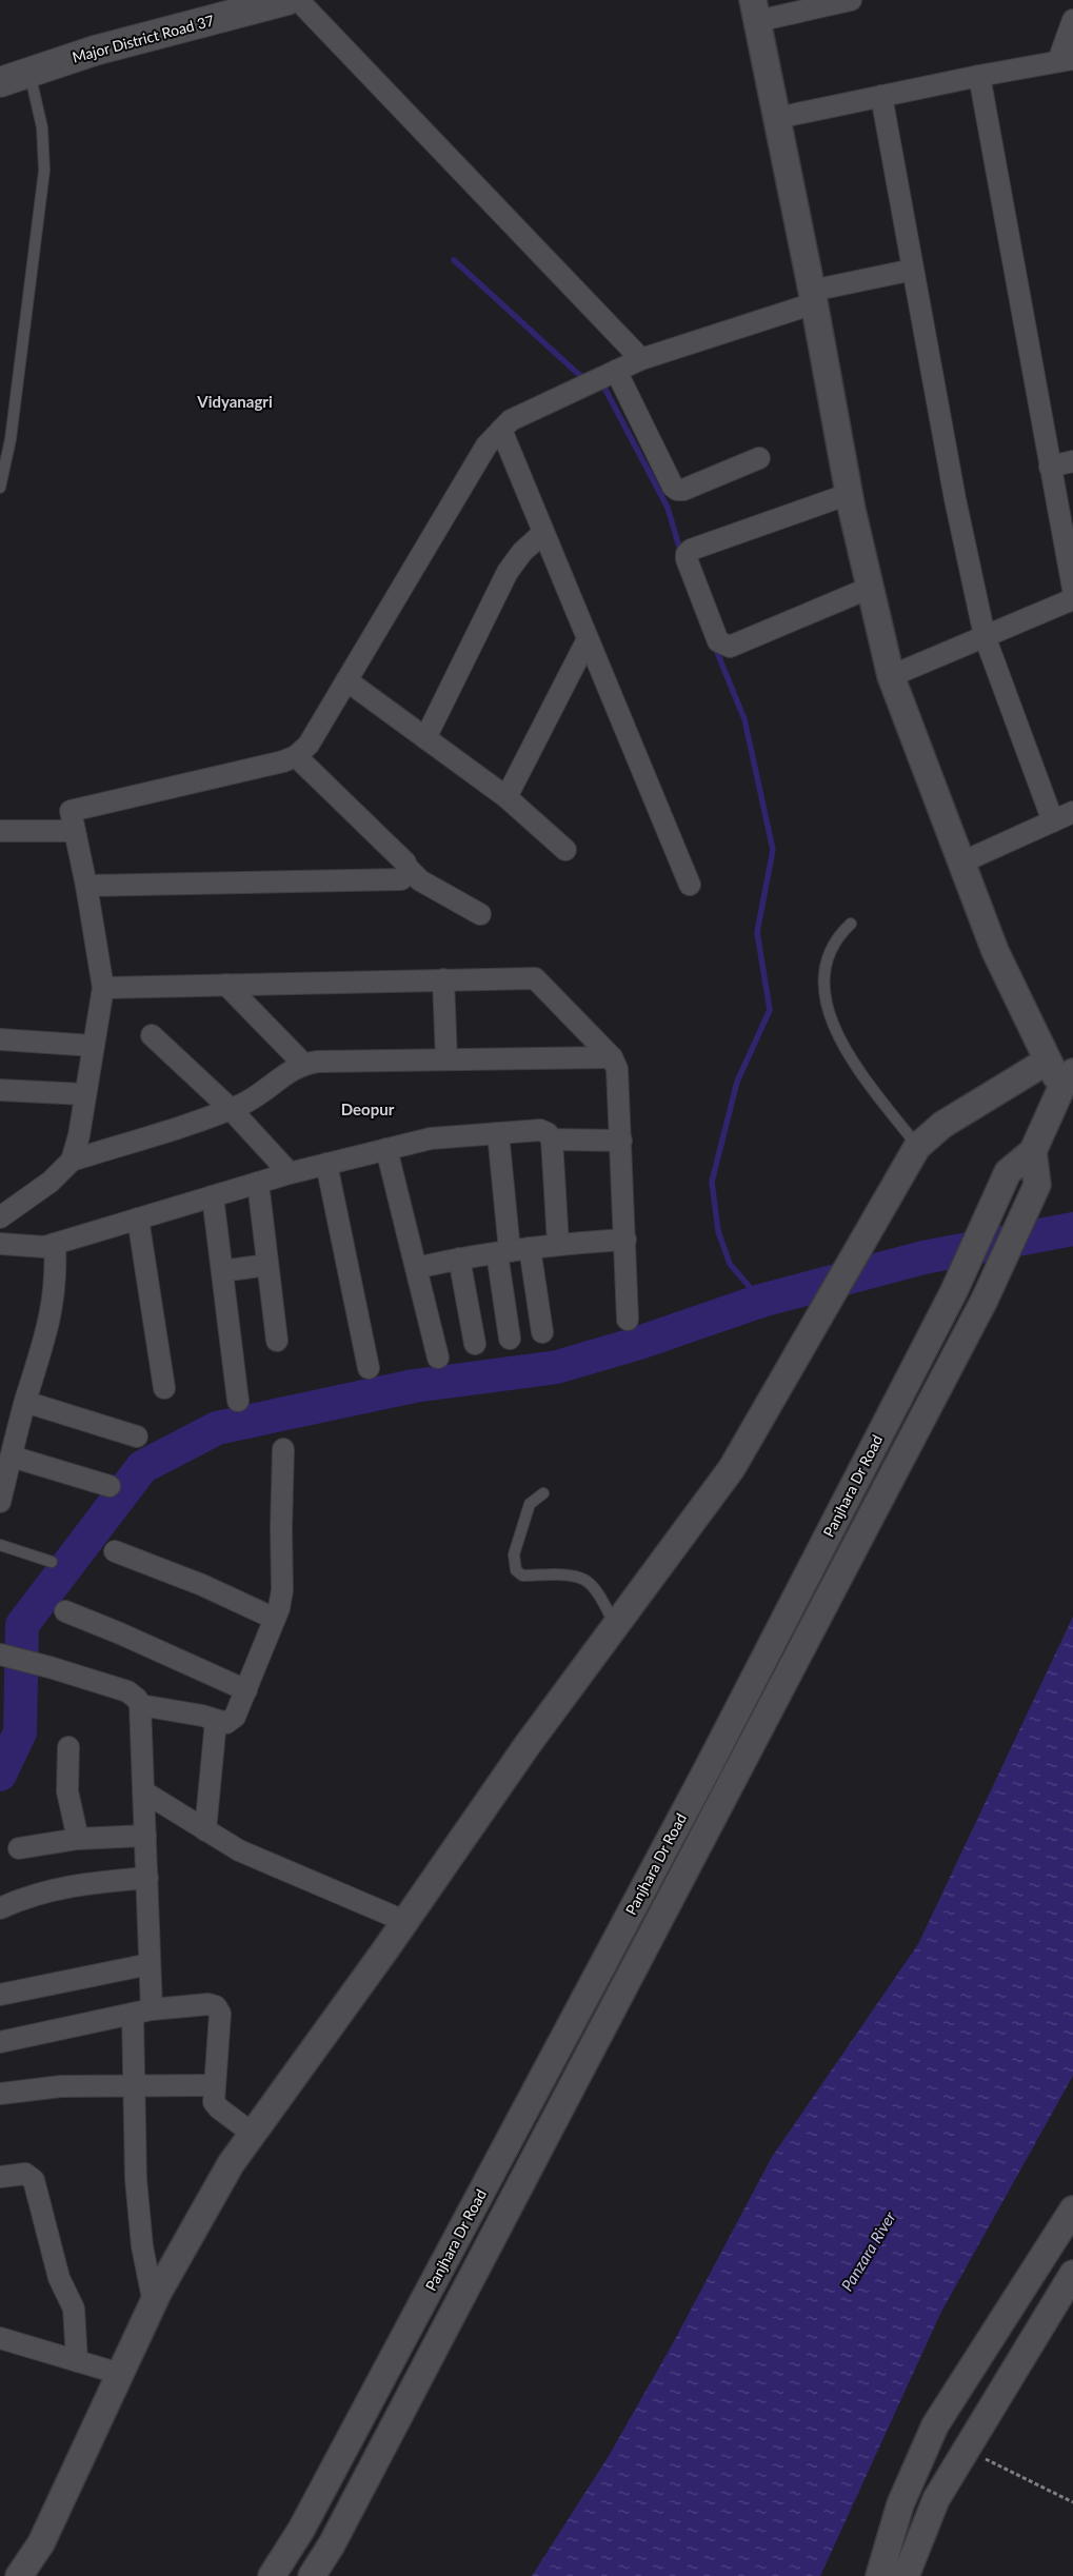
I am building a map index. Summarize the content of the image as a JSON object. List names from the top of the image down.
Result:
{
  "streets": {
    "main road": ["Major District Road 37"],
    "street": ["Panjhara Dr Road"]
  },
  "districts": ["Vidyanagri", "Deopur"],
  "water": ["Panzara River"]
}
